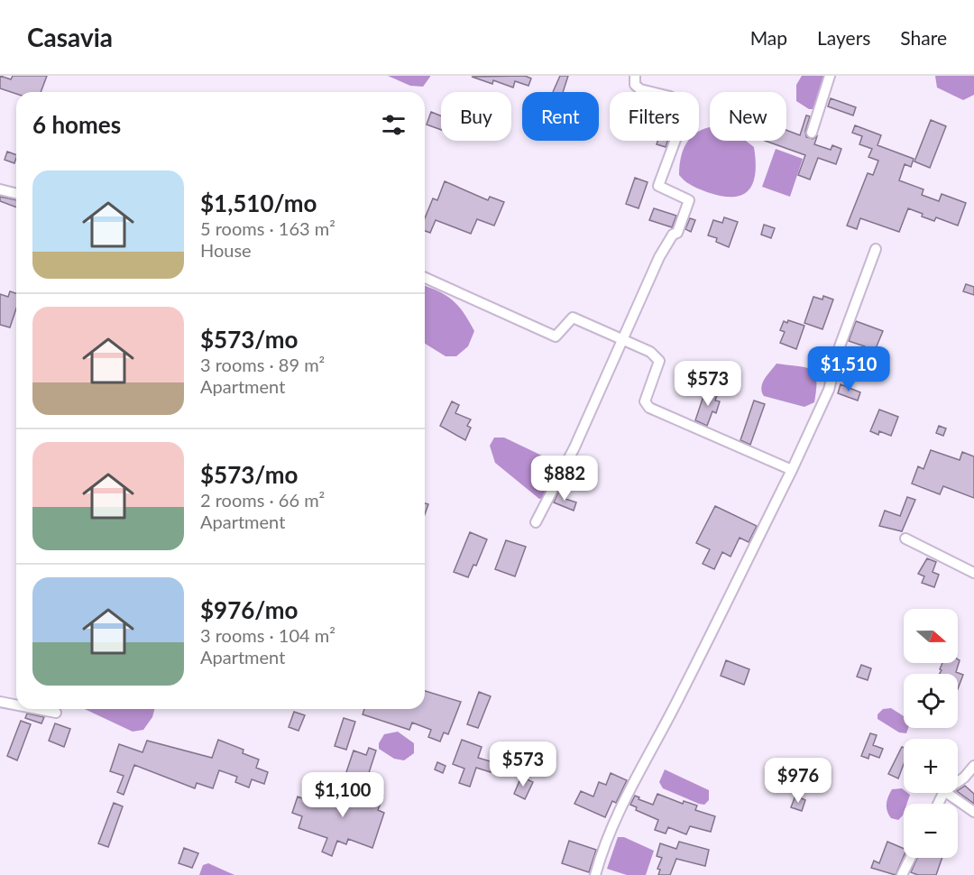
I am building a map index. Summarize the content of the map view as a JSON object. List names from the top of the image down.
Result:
{
  "north": "right",
  "page": {
    "header": "Casavia",
    "nav": ["Map", "Layers", "Share"],
    "chip": [
      "Buy",
      "Rent",
      "Filters",
      "New"
    ],
    "heading": "6 homes",
    "list": [
      {
        "name": "$1,510/mo",
        "note": "5 rooms · 163 m² · House"
      },
      {
        "name": "$573/mo",
        "note": "3 rooms · 89 m² · Apartment"
      },
      {
        "name": "$573/mo",
        "note": "2 rooms · 66 m² · Apartment"
      },
      {
        "name": "$976/mo",
        "note": "3 rooms · 104 m² · Apartment"
      }
    ],
    "price": [
      "$1,510",
      "$573",
      "$882",
      "$573",
      "$976",
      "$1,100"
    ],
    "map_buttons": ["+", "−"]
  }
}
